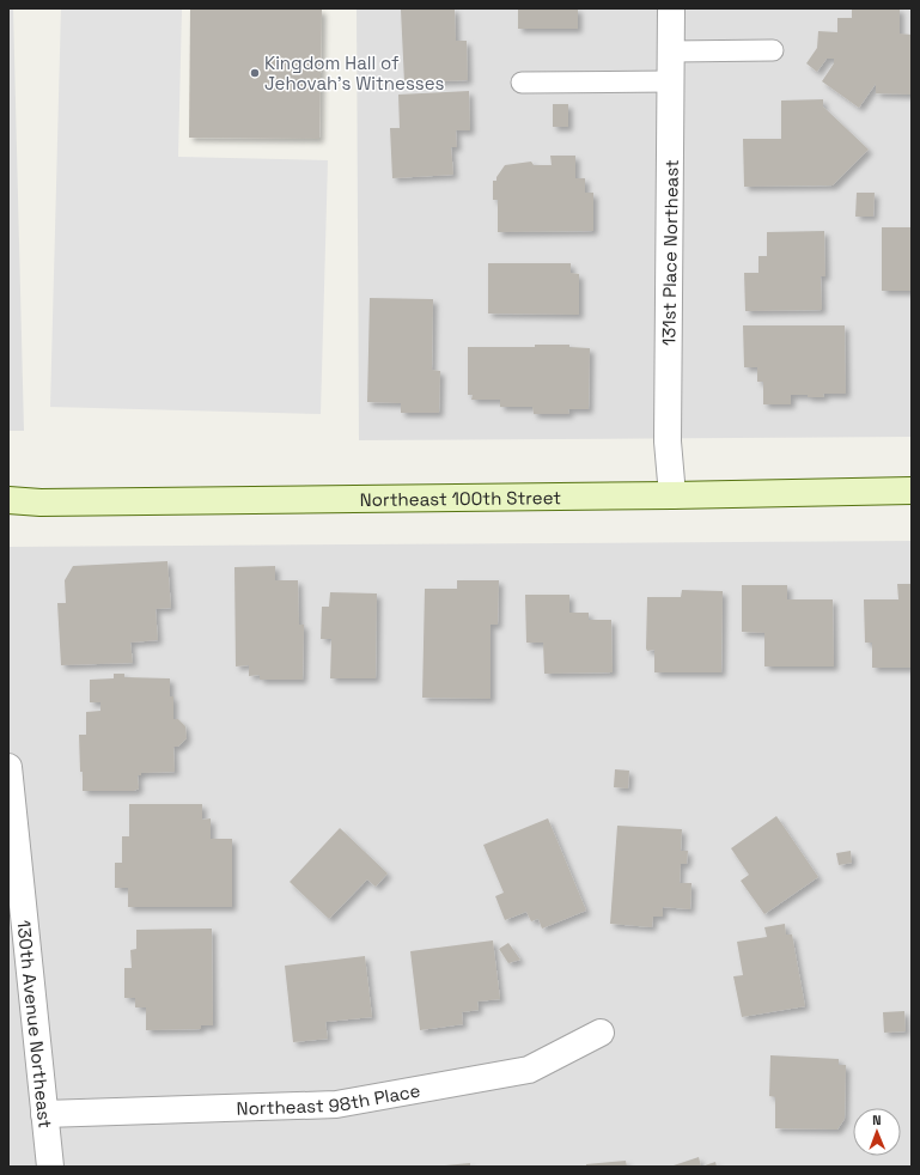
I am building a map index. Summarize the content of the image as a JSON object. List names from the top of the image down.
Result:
{
  "streets": {
    "street": [
      "131st Place Northeast",
      "Northeast 100th Street",
      "130th Avenue Northeast",
      "Northeast 98th Place"
    ]
  },
  "crossings": [
    ["131st Place Northeast", "Northeast 100th Street"],
    ["130th Avenue Northeast", "Northeast 98th Place"]
  ],
  "places": ["Kingdom Hall of Jehovah's Witnesses"],
  "north": "top"
}
